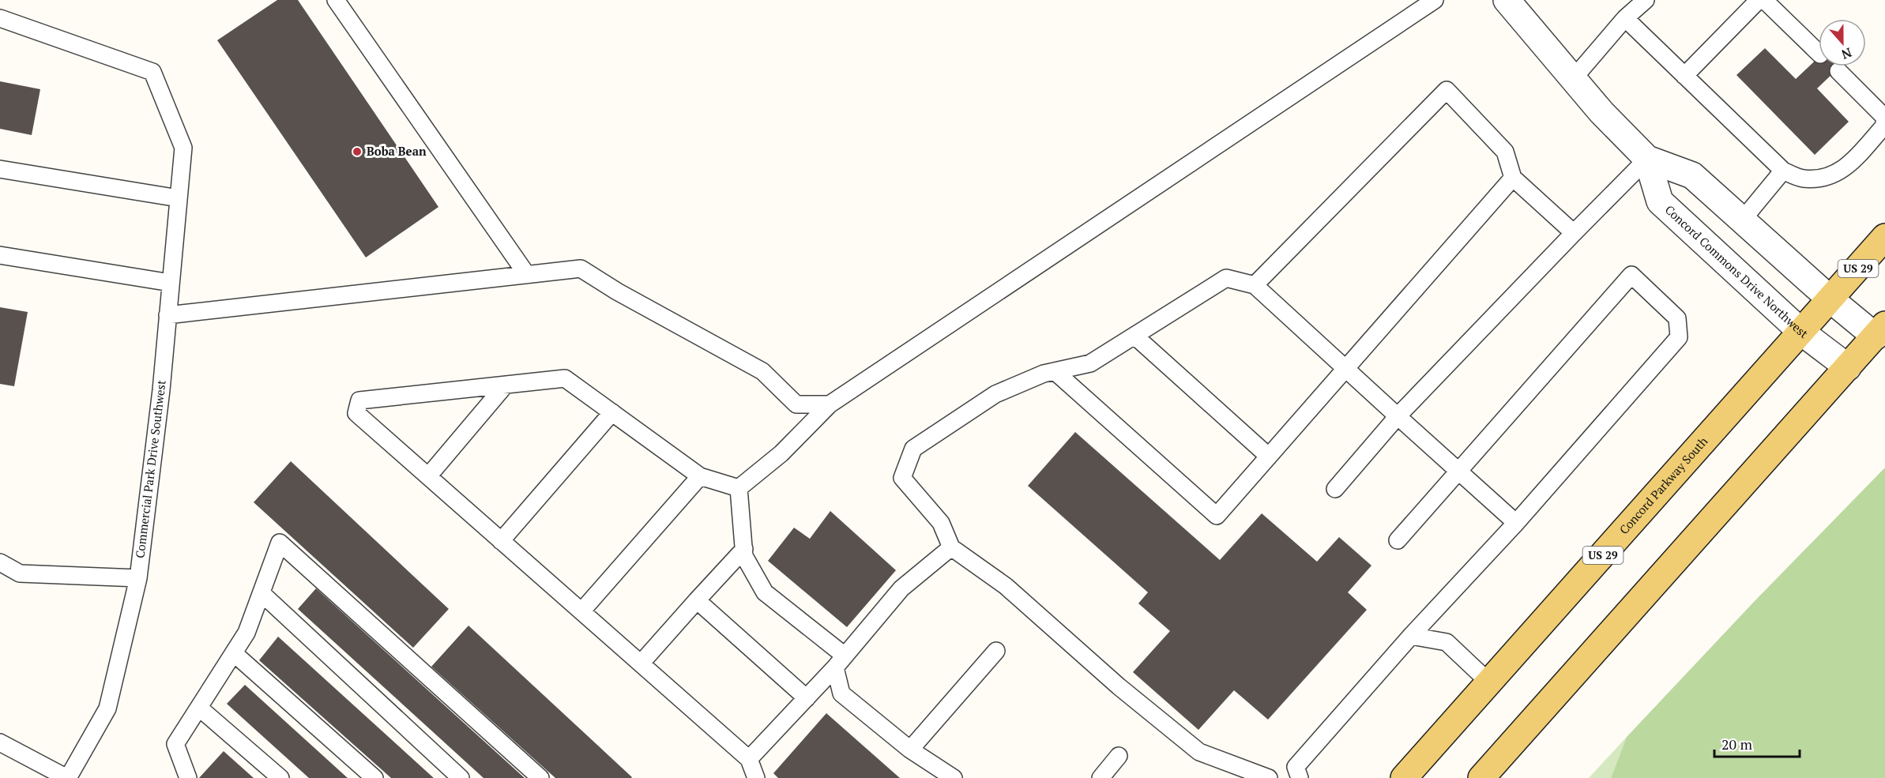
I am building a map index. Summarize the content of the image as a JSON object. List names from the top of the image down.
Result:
{
  "streets": {
    "main road": ["US 29", "Concord Parkway South"],
    "street": ["Concord Commons Drive Northwest"],
    "lane": ["Commercial Park Drive Southwest"]
  },
  "crossings": [
    ["Concord Commons Drive Northwest", "Concord Parkway South"]
  ],
  "places": ["Boba Bean"],
  "scale_bar": "20 m",
  "north": "bottom"
}
